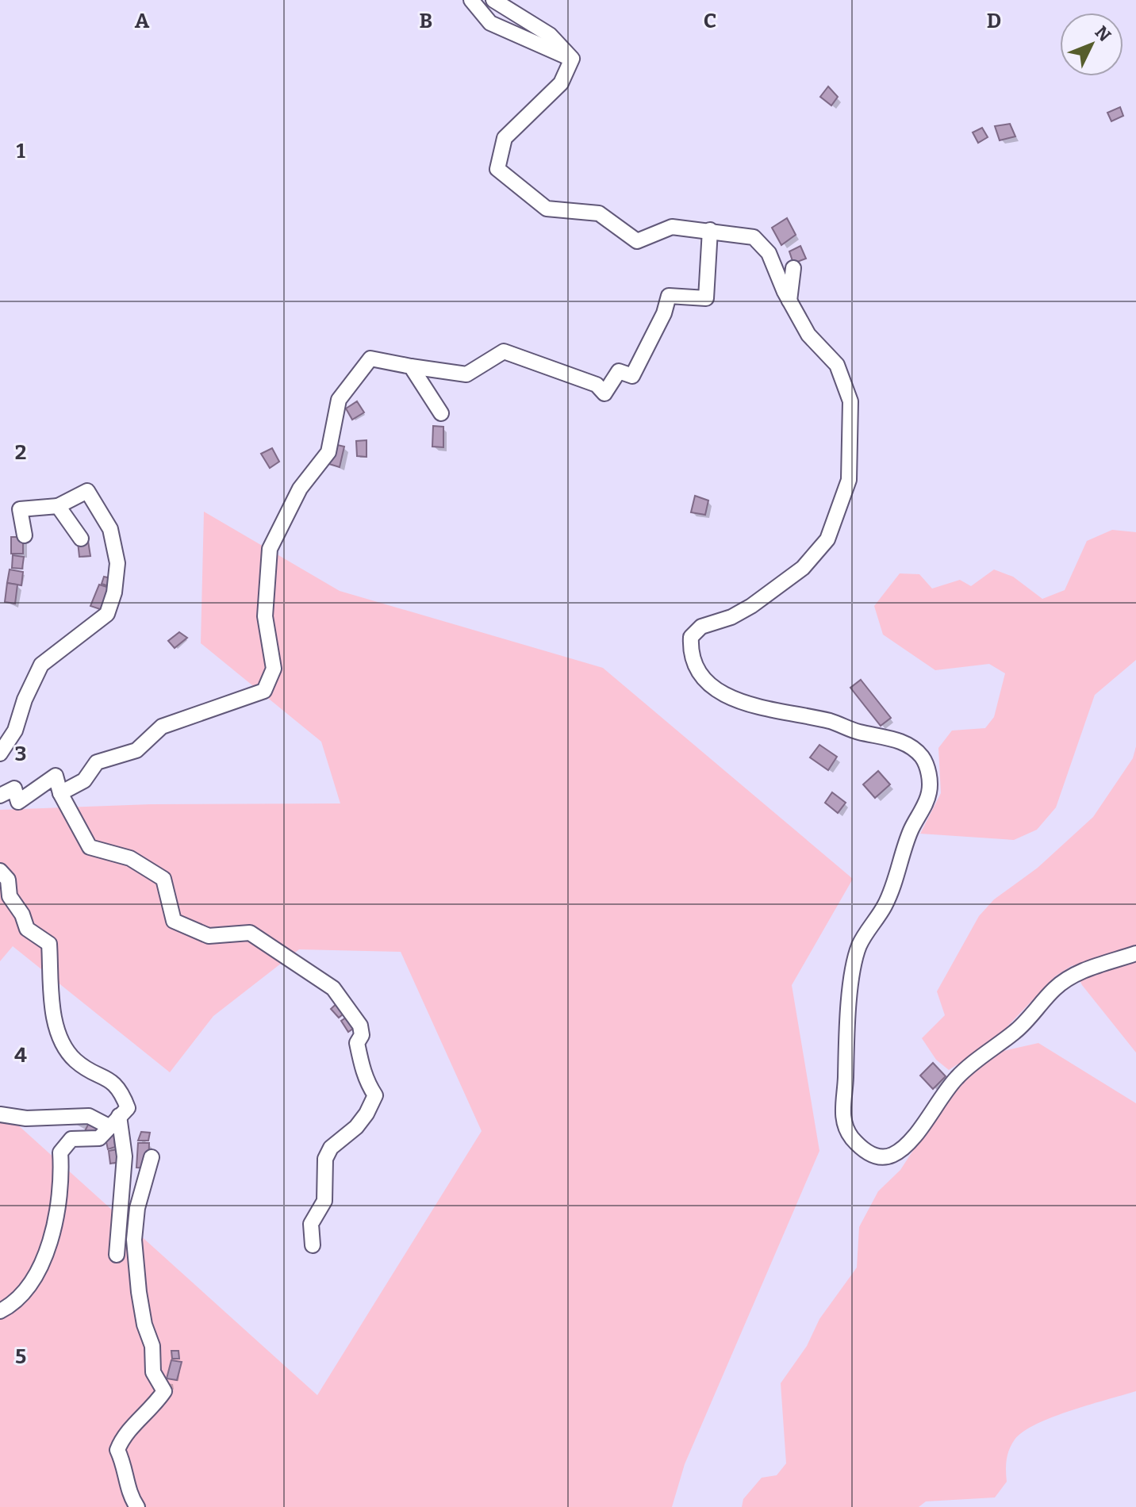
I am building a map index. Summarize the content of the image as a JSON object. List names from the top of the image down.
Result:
{
  "north": "top right",
  "grid": {
    "columns": [
      "A",
      "B",
      "C",
      "D"
    ],
    "rows": [
      "1",
      "2",
      "3",
      "4",
      "5"
    ]
  }
}
